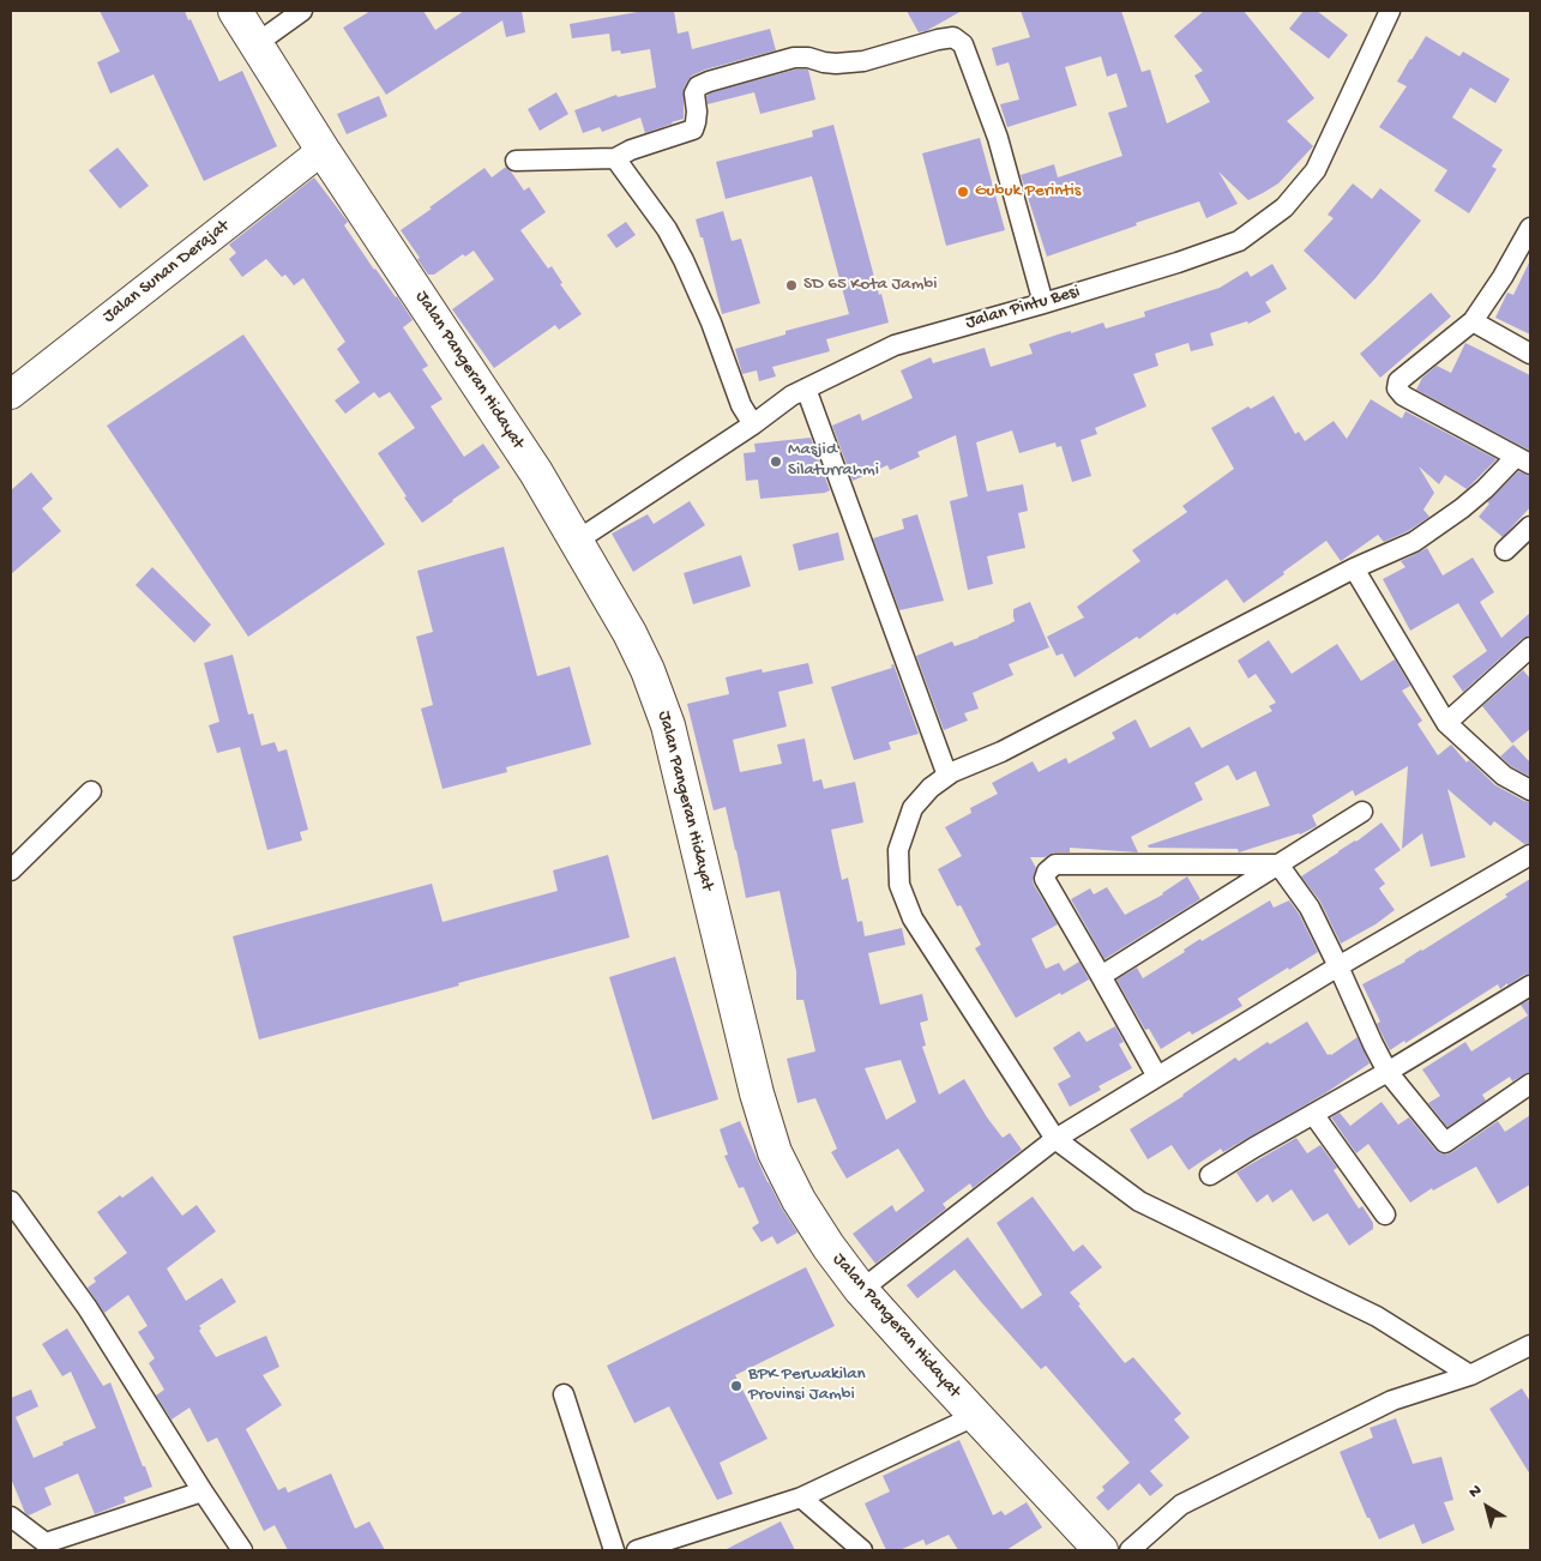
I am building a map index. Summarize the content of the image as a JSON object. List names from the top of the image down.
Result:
{
  "streets": {
    "highway": ["Jalan Pangeran Hidayat"],
    "street": ["Jalan Sunan Derajat", "Jalan Pintu Besi"]
  },
  "crossings": [
    ["Jalan Sunan Derajat", "Jalan Pangeran Hidayat"],
    ["Jalan Pintu Besi", "Jalan Pangeran Hidayat"]
  ],
  "places": [
    "Gubuk Perintis",
    "SD 65 Kota Jambi",
    "Masjid Silaturrahmi",
    "BPK Perwakilan Provinsi Jambi"
  ],
  "north": "top left"
}
